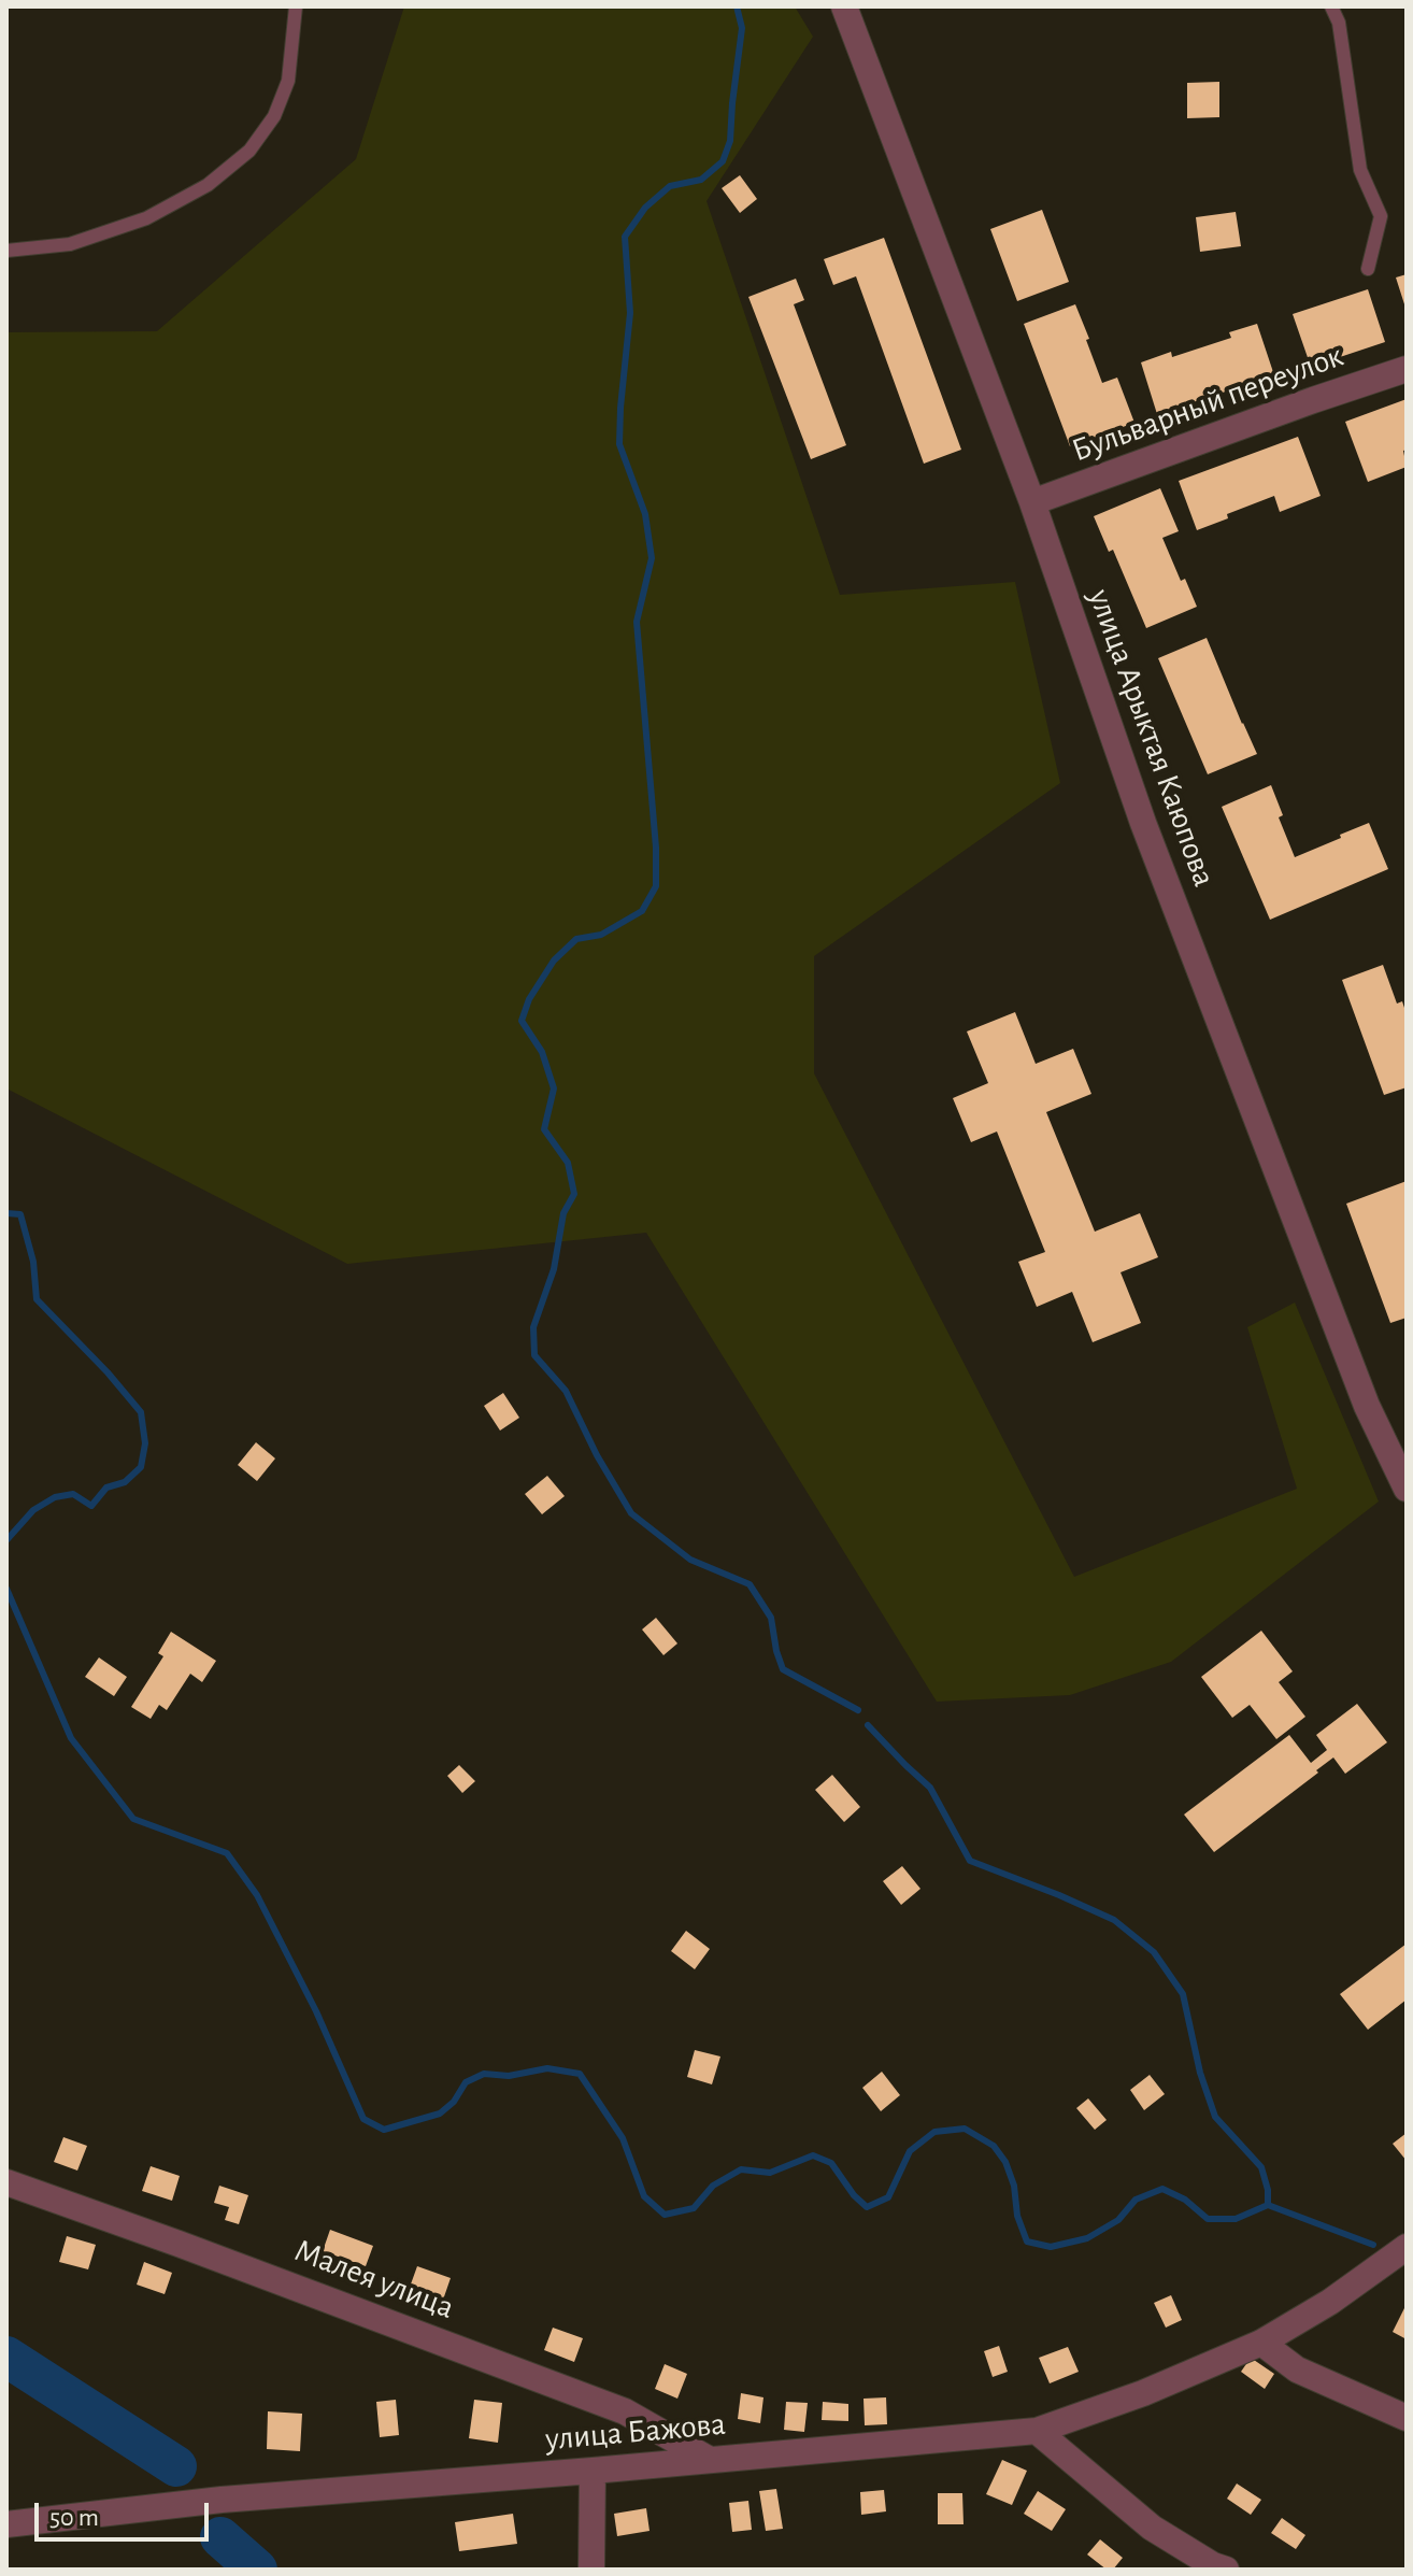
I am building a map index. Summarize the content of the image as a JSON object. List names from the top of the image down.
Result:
{
  "streets": {
    "street": [
      "Бульварный переулок",
      "улица Арыктая Каюпова",
      "Малея улица",
      "улица Бажова"
    ]
  },
  "crossings": [
    ["Бульварный переулок", "улица Арыктая Каюпова"],
    ["Малея улица", "улица Бажова"]
  ],
  "scale_bar": "50 m"
}
